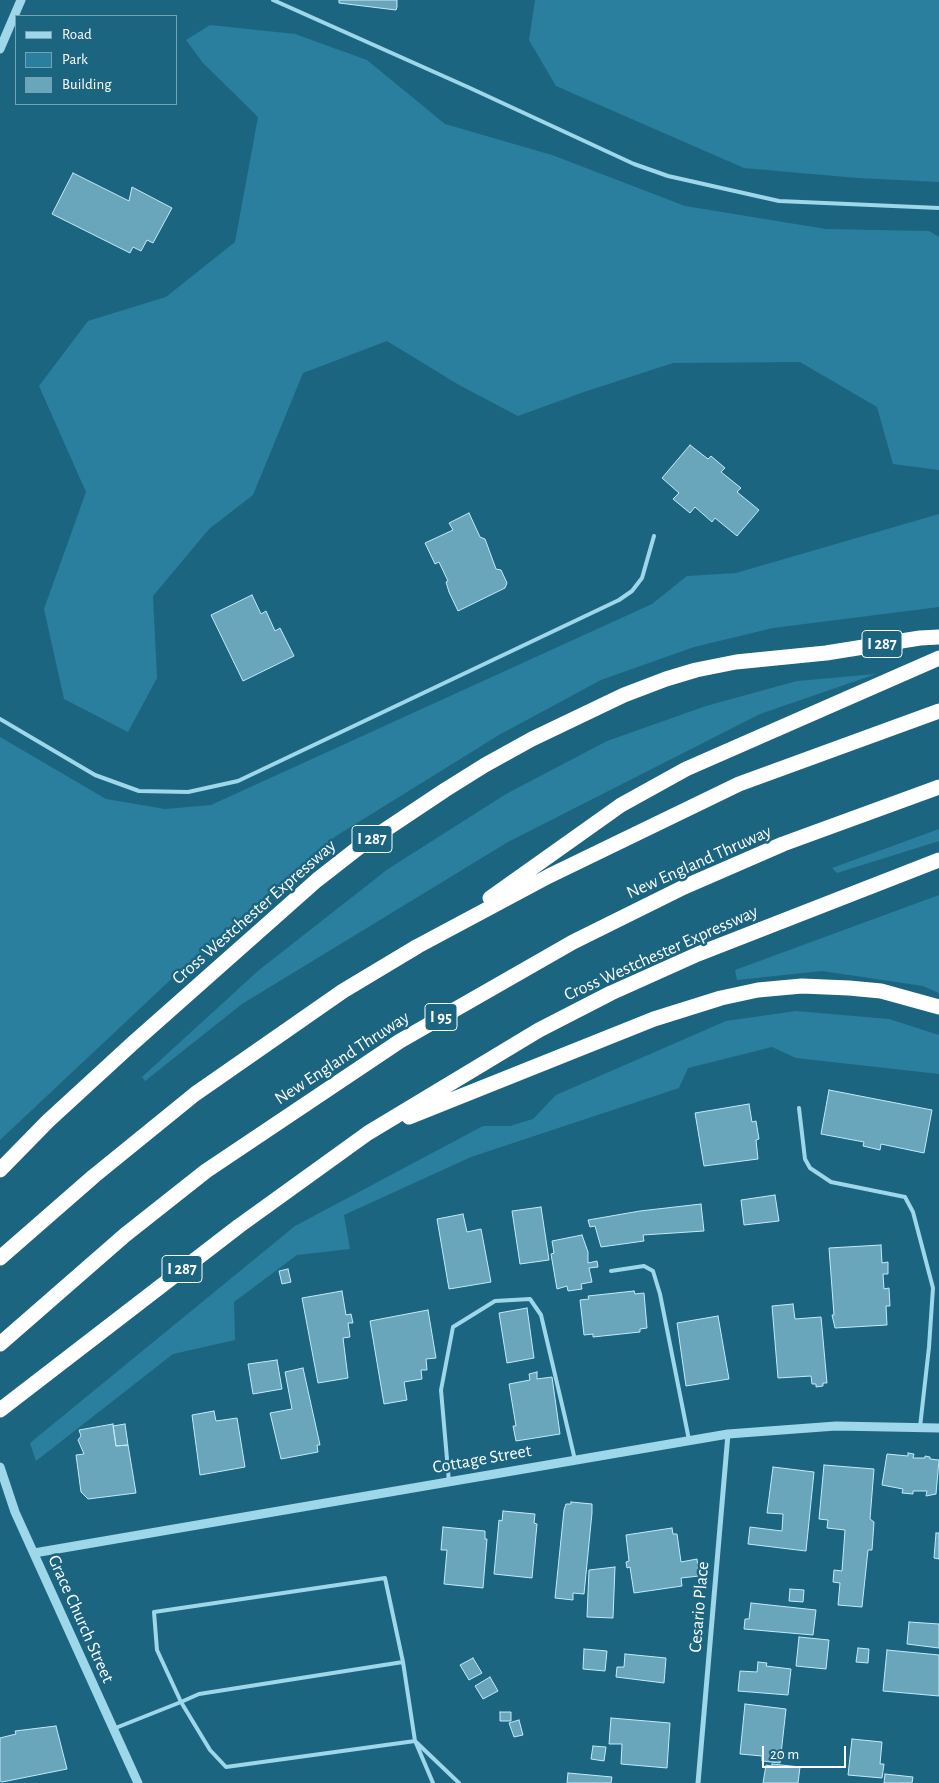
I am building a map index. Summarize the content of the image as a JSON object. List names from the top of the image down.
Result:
{
  "streets": {
    "highway": [
      "I 287",
      "New England Thruway",
      "Cross Westchester Expressway",
      "I 95"
    ],
    "street": ["Cottage Street", "Cesario Place", "Grace Church Street"]
  },
  "crossings": [
    ["Cottage Street", "Cesario Place"],
    ["Cottage Street", "Grace Church Street"]
  ],
  "legend": ["Road", "Park", "Building"],
  "scale_bar": "20 m"
}
